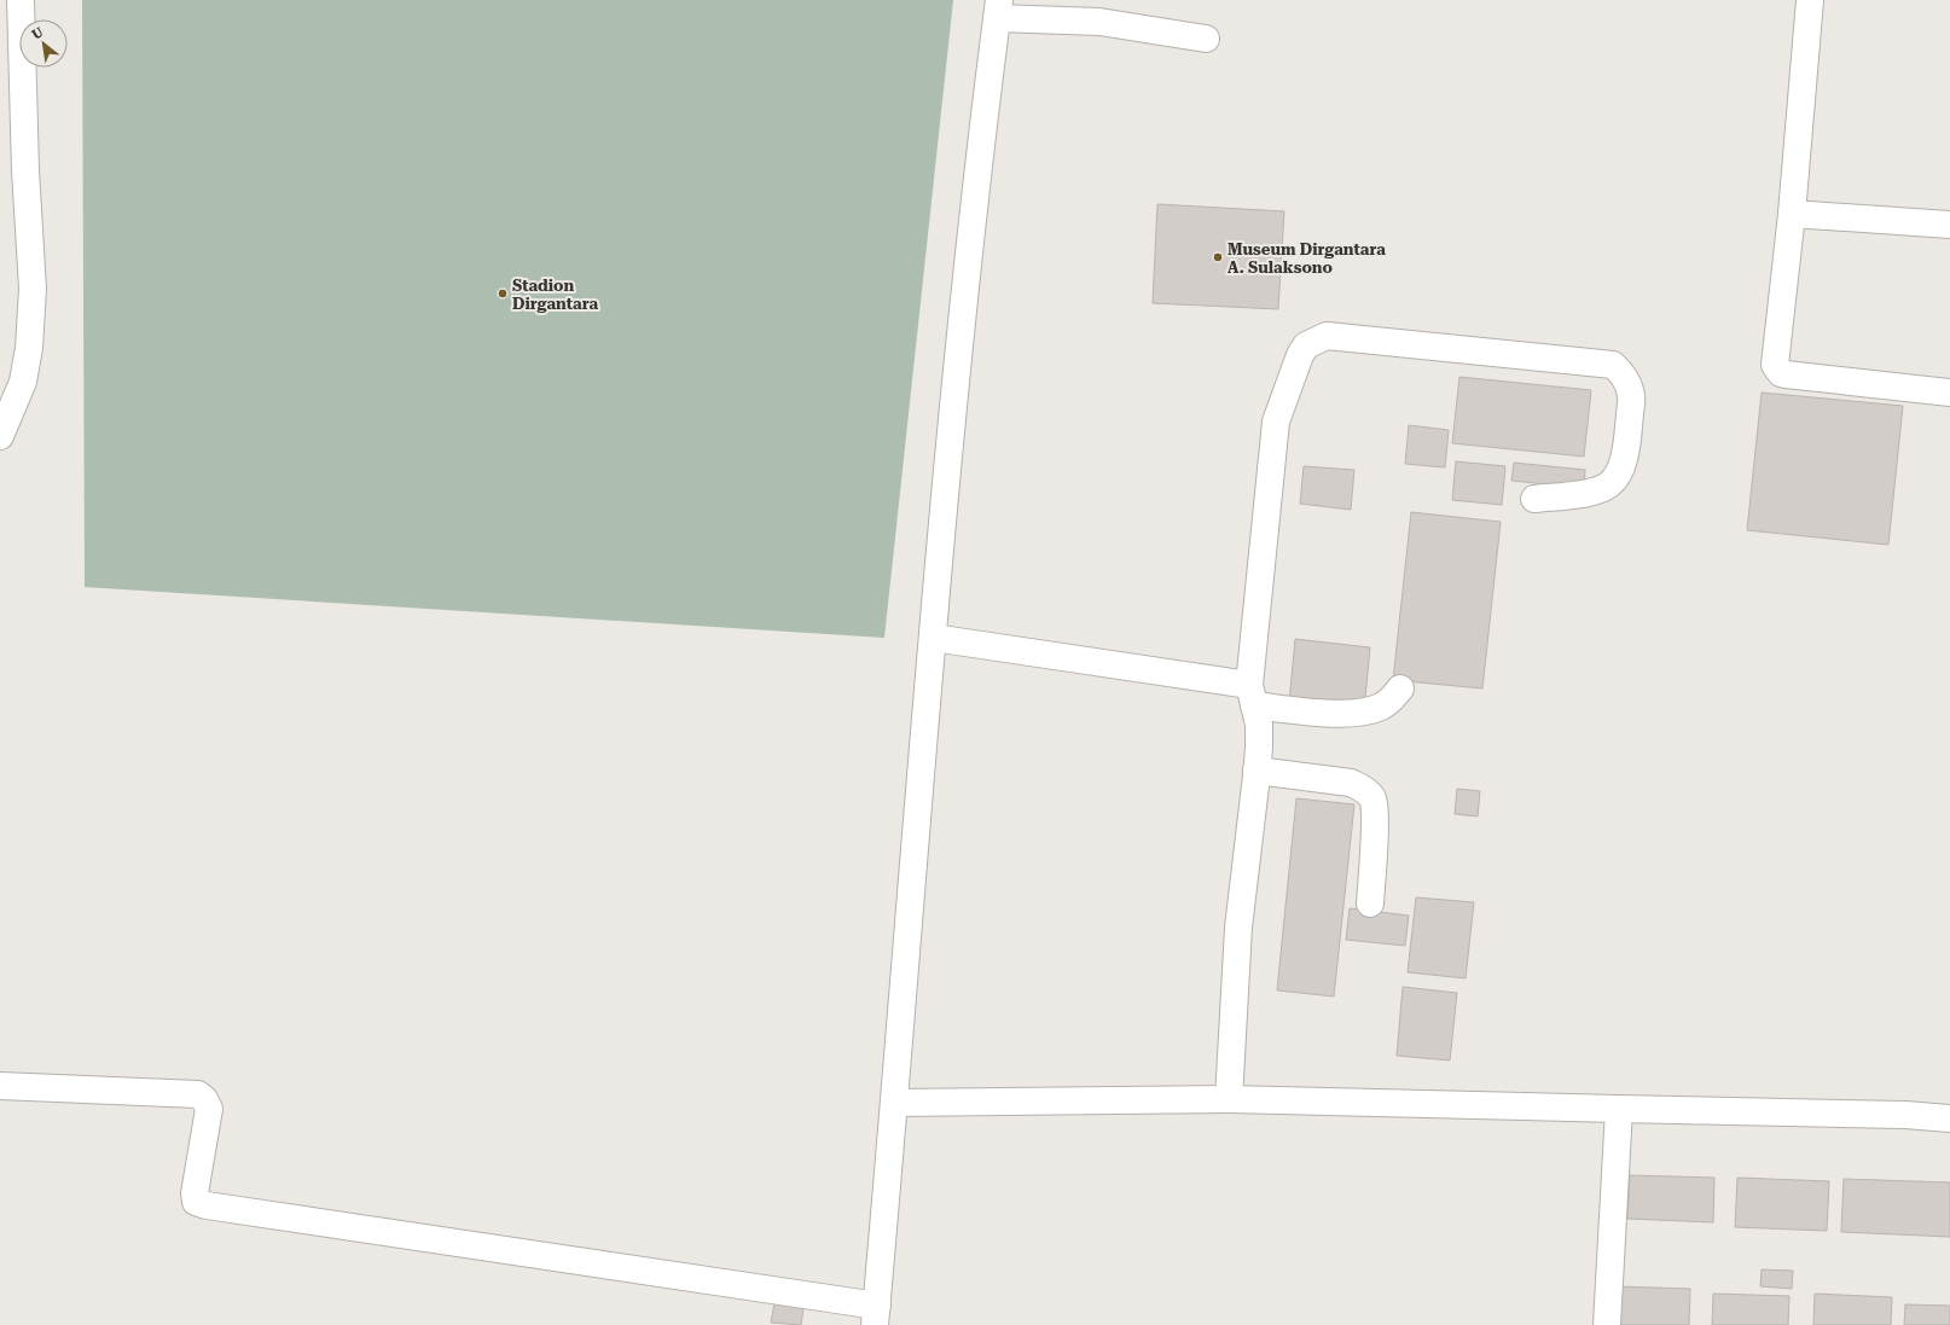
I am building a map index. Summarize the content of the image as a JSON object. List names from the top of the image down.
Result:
{
  "places": ["Museum Dirgantara A. Sulaksono", "Stadion Dirgantara"],
  "north": "top left"
}
